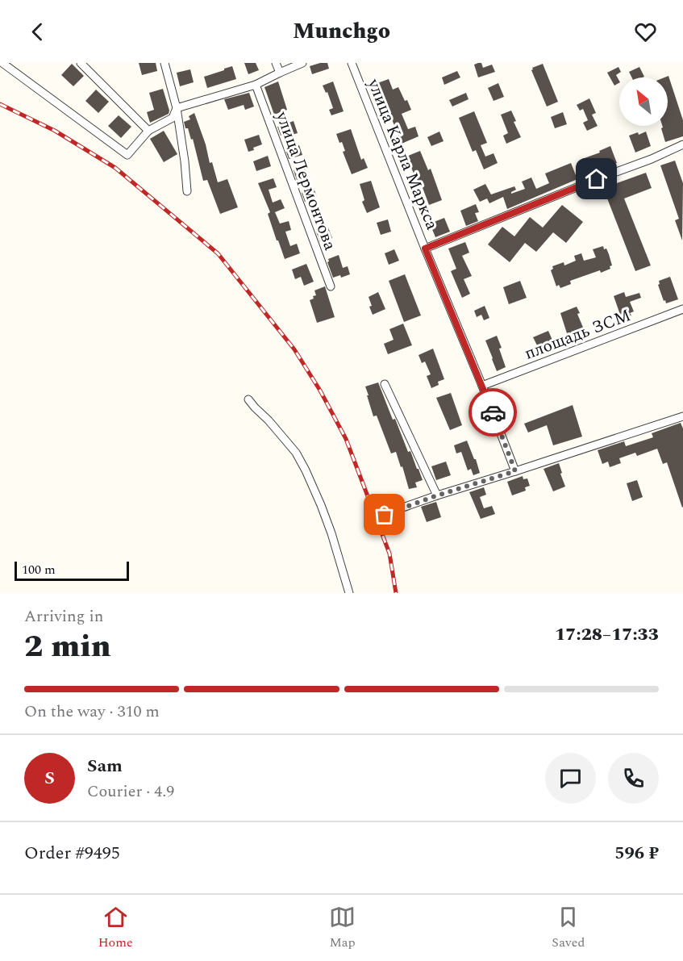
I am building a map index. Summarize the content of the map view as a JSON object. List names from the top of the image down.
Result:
{
  "streets": {
    "street": ["улица Карла Маркса", "улица Лермонтова", "площадь ЗСМ"]
  },
  "crossings": [
    ["улица Карла Маркса", "площадь ЗСМ"]
  ],
  "scale_bar": "100 m",
  "north": "top left",
  "page": {
    "header": "Munchgo",
    "scale": "100 m",
    "heading": ["2 min", "Arriving in", "17:28–17:33"],
    "panel": [
      "Sam",
      "Courier · 4.9",
      "Order #9495",
      "596 ₽"
    ],
    "bar": "On the way · 310 m",
    "round": "S",
    "tabs": ["Home", "Map", "Saved"]
  }
}
